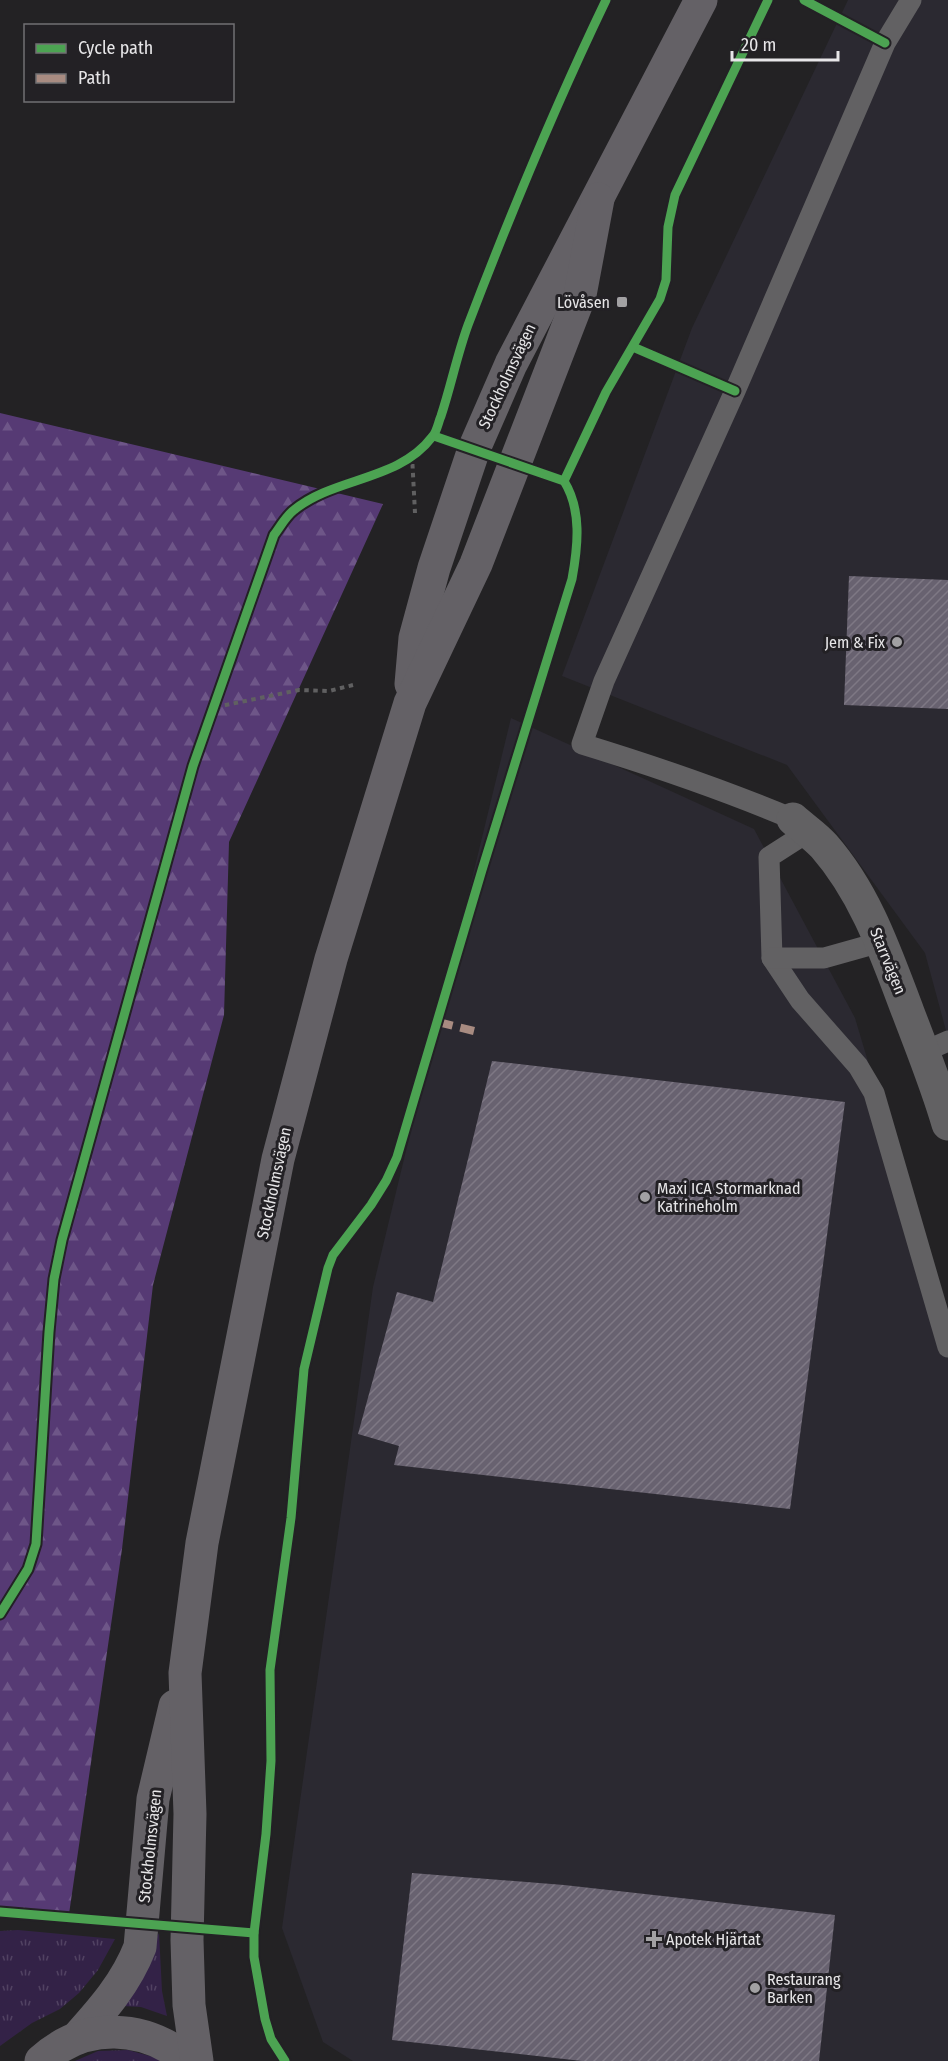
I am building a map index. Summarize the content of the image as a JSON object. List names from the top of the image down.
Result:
{
  "streets": {
    "main road": ["Stockholmsvägen"],
    "street": ["Starrvägen"]
  },
  "places": {
    "transit": ["Lövåsen"],
    "other": ["Jem & Fix", "Maxi ICA Stormarknad Katrineholm", "Restaurang Barken"],
    "health": ["Apotek Hjärtat"]
  },
  "legend": ["Cycle path", "Path"],
  "scale_bar": "20 m"
}
